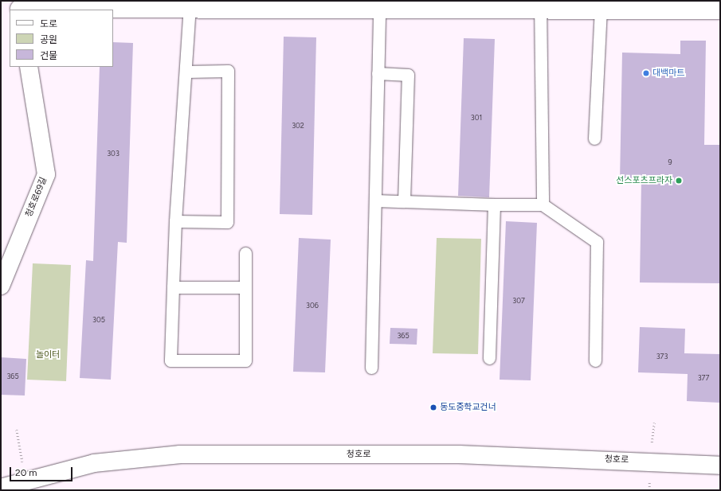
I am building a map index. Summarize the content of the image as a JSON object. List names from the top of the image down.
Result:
{
  "streets": {
    "street": ["청호로69길", "청호로"]
  },
  "parks": ["놀이터"],
  "places": ["대백마트", "선스포츠프라자", "동도중학교건너"],
  "house_numbers": [
    "301",
    "302",
    "303",
    "9",
    "307",
    "306",
    "305",
    "365",
    "373",
    "365",
    "377"
  ],
  "legend": ["도로", "공원", "건물"],
  "scale_bar": "20 m"
}
